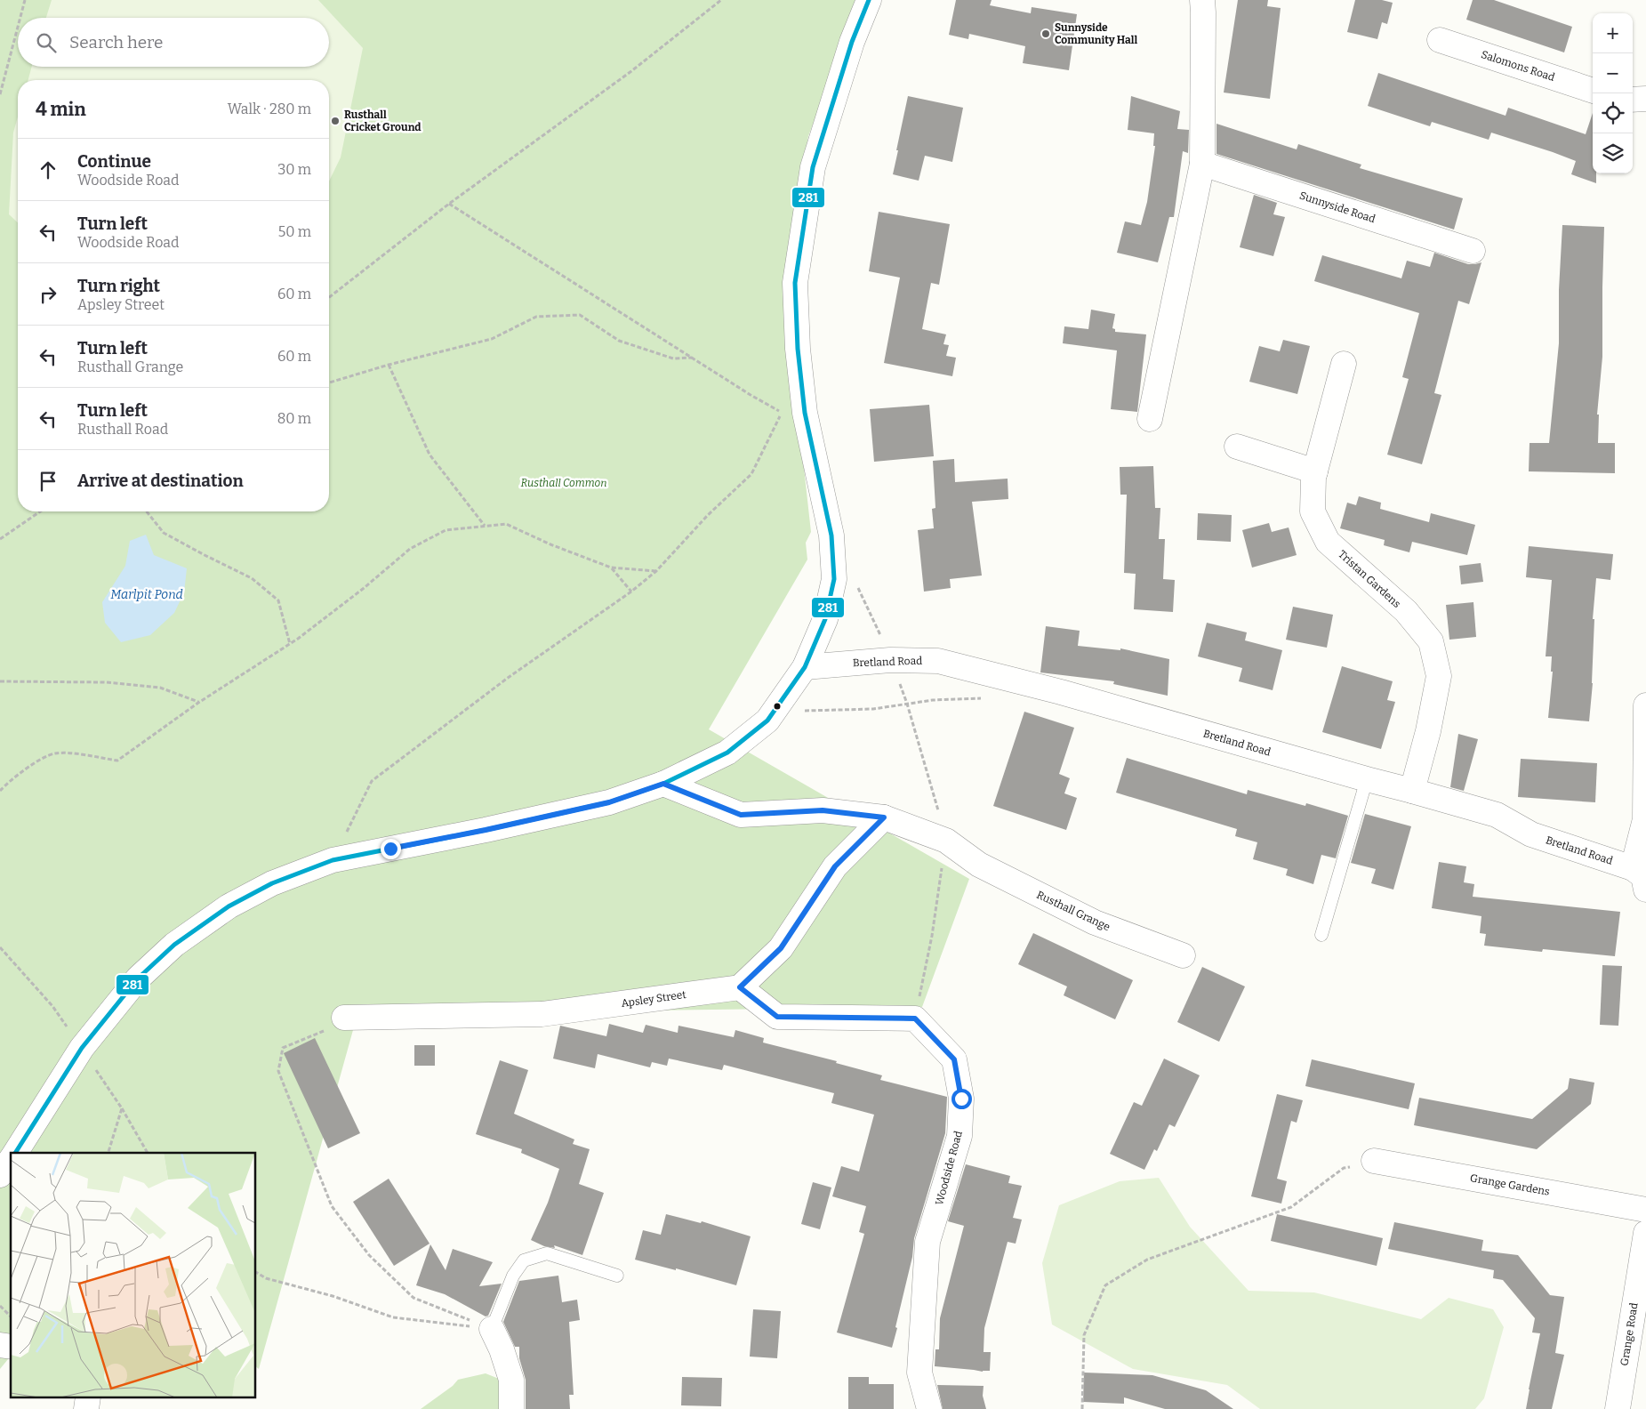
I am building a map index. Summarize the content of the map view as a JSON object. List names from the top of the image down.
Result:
{
  "streets": {
    "street": [
      "Salomons Road",
      "Sunnyside Road",
      "Tristan Gardens",
      "Bretland Road",
      "Rusthall Grange",
      "Apsley Street",
      "Woodside Road",
      "Grange Gardens",
      "Grange Road"
    ]
  },
  "crossings": [
    ["Tristan Gardens", "Bretland Road"],
    ["Apsley Street", "Woodside Road"]
  ],
  "water": ["Marlpit Pond"],
  "parks": ["Rusthall Common"],
  "places": ["Sunnyside Community Hall", "Rusthall Cricket Ground"],
  "lines": ["transit line 281"],
  "page": {
    "map_buttons": ["+", "−"],
    "search": "Search here",
    "heading": ["4 min", "Walk · 280 m"],
    "list": [
      ["Continue", "Woodside Road", "30 m"],
      ["Turn left", "Woodside Road", "50 m"],
      ["Turn right", "Apsley Street", "60 m"],
      ["Turn left", "Rusthall Grange", "60 m"],
      ["Turn left", "Rusthall Road", "80 m"],
      "Arrive at destination"
    ]
  }
}
